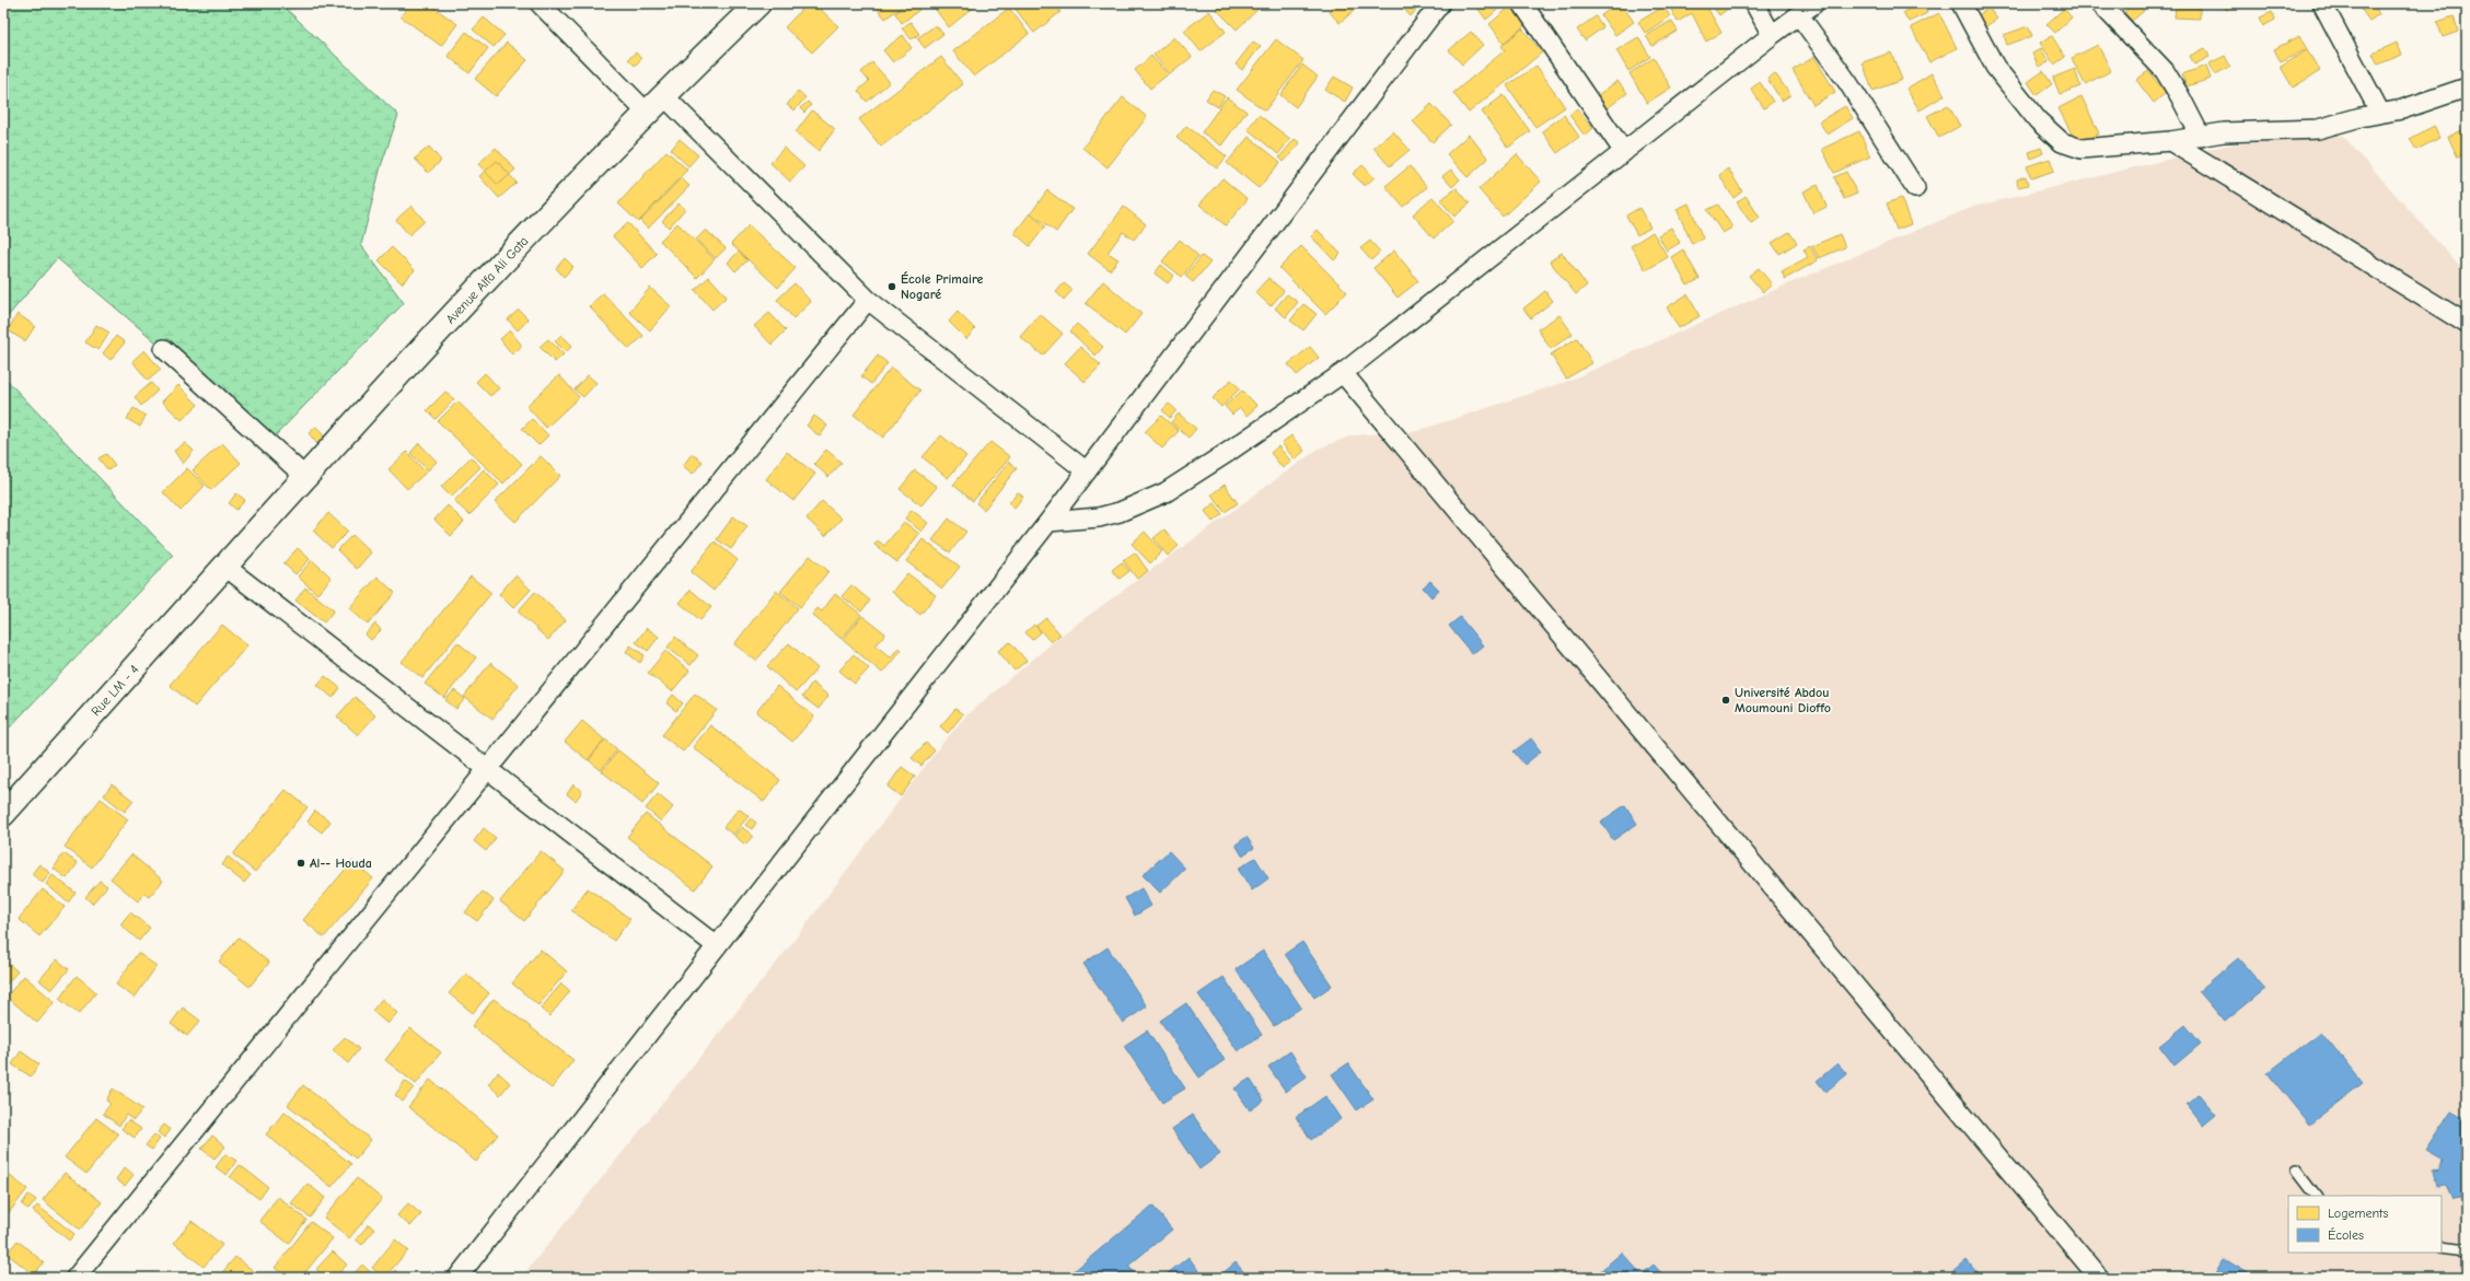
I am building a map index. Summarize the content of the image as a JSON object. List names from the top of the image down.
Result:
{
  "streets": {
    "street": ["Avenue Alfa Ali Gata", "Rue LM - 4"]
  },
  "crossings": [
    ["Avenue Alfa Ali Gata", "Rue LM - 4"]
  ],
  "places": ["École Primaire Nogaré", "Université Abdou Moumouni Dioffo", "Al-- Houda"],
  "legend": ["Logements", "Écoles"]
}
